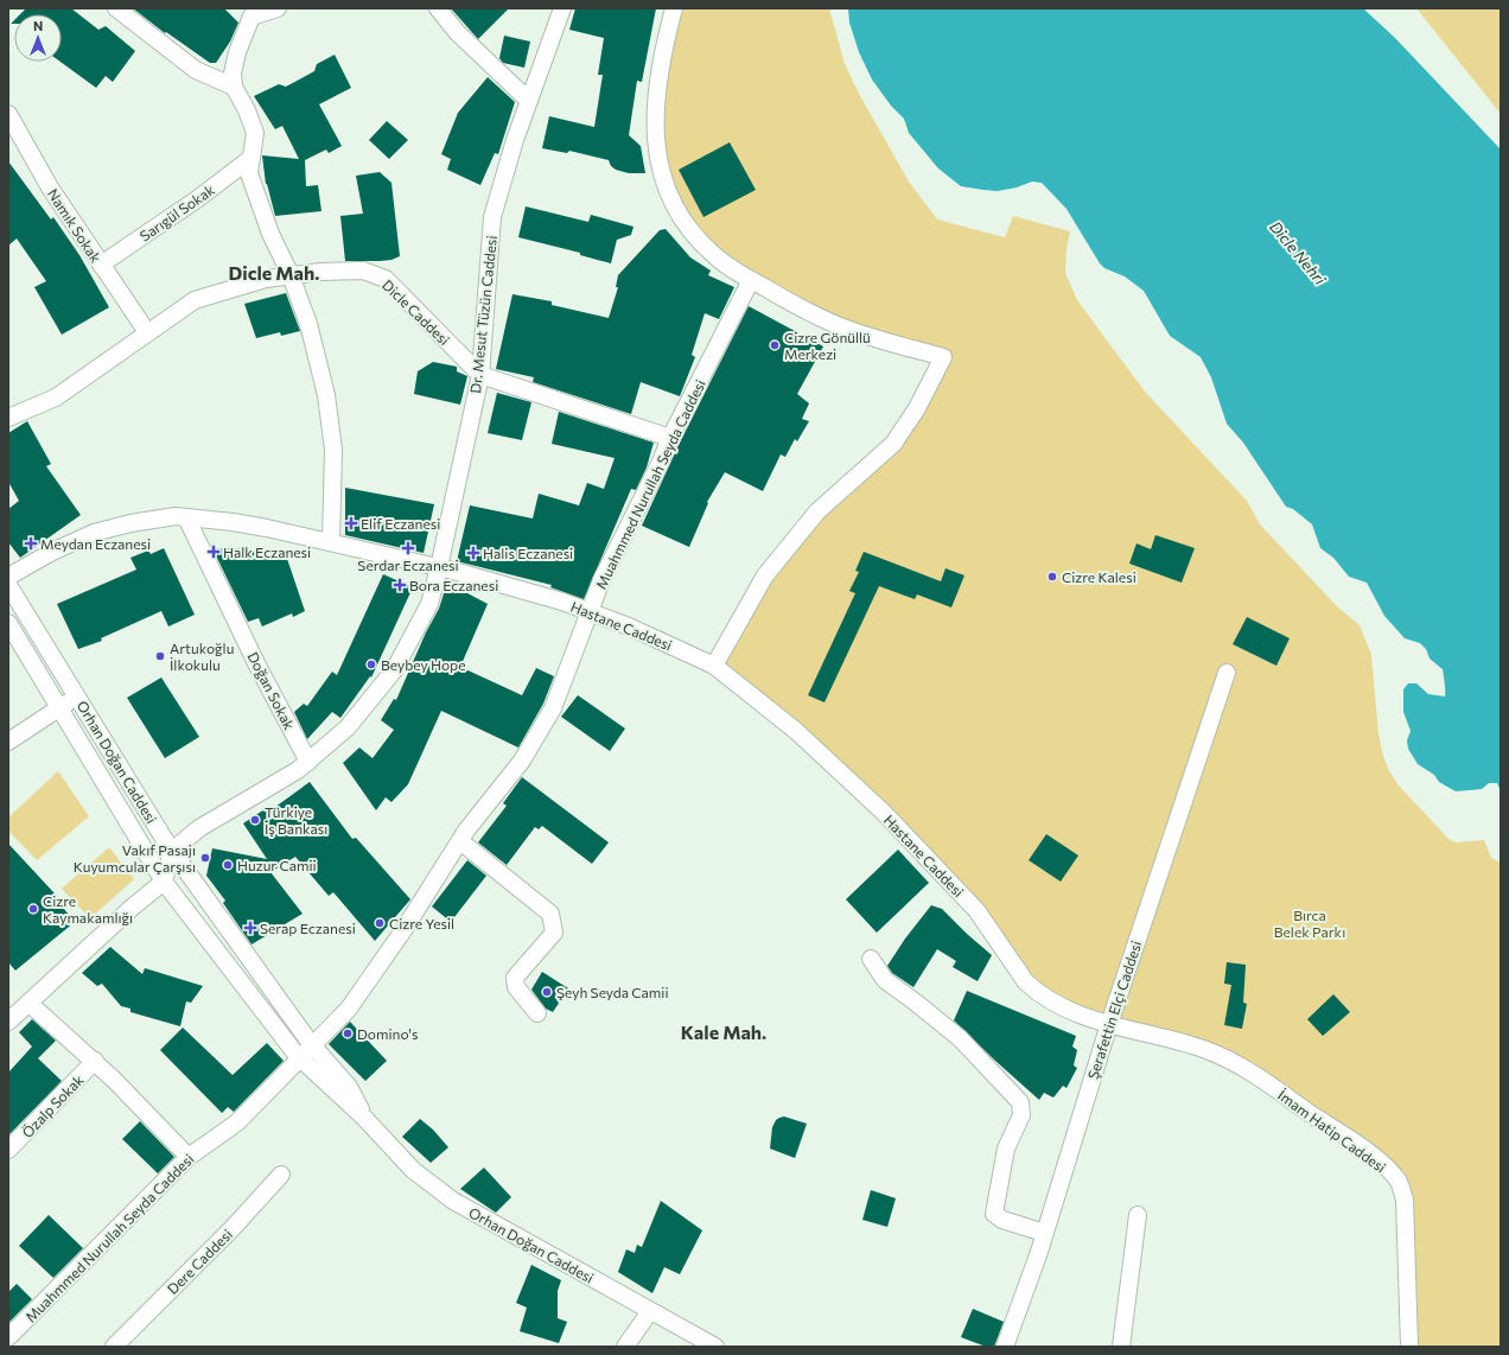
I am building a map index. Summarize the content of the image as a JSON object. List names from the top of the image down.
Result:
{
  "streets": {
    "street": [
      "Sarıgül Sokak",
      "Namık Sokak",
      "Dicle Caddesi",
      "Dr. Mesut Tüzün Caddesi",
      "Muahmmed Nurullah Seyda Caddesi",
      "Hastane Caddesi",
      "Doğan Sokak",
      "Orhan Doğan Caddesi",
      "Şerafettin Elçi Caddesi",
      "Özalp Sokak",
      "İmam Hatip Caddesi",
      "Dere Caddesi"
    ]
  },
  "crossings": [
    ["Sarıgül Sokak", "Namık Sokak"],
    ["Namık Sokak", "Dicle Caddesi"],
    ["Dicle Caddesi", "Dr. Mesut Tüzün Caddesi"],
    ["Dicle Caddesi", "Muahmmed Nurullah Seyda Caddesi"],
    ["Dr. Mesut Tüzün Caddesi", "Hastane Caddesi"],
    ["Dr. Mesut Tüzün Caddesi", "Doğan Sokak"],
    ["Dr. Mesut Tüzün Caddesi", "Orhan Doğan Caddesi"],
    ["Muahmmed Nurullah Seyda Caddesi", "Hastane Caddesi"],
    ["Muahmmed Nurullah Seyda Caddesi", "Orhan Doğan Caddesi"],
    ["Hastane Caddesi", "Doğan Sokak"],
    ["Hastane Caddesi", "Şerafettin Elçi Caddesi"],
    ["Hastane Caddesi", "İmam Hatip Caddesi"],
    ["Şerafettin Elçi Caddesi", "İmam Hatip Caddesi"]
  ],
  "districts": ["Dicle Mah.", "Kale Mah."],
  "water": ["Dicle Nehri"],
  "parks": ["Bırca Belek Parkı"],
  "places": {
    "other": [
      "Cizre Gönüllü Merkezi",
      "Cizre Kalesi",
      "Artukoğlu İlkokulu",
      "Beybey Hope",
      "Türkiye İş Bankası",
      "Vakıf Pasajı Kuyumcular Çarşısı",
      "Huzur Camii",
      "Cizre Kaymakamlığı",
      "Cizre Yesil",
      "Şeyh Seyda Camii",
      "Domino's"
    ],
    "health": [
      "Elif Eczanesi",
      "Meydan Eczanesi",
      "Serdar Eczanesi",
      "Halk Eczanesi",
      "Halis Eczanesi",
      "Bora Eczanesi",
      "Serap Eczanesi"
    ]
  },
  "north": "top"
}
